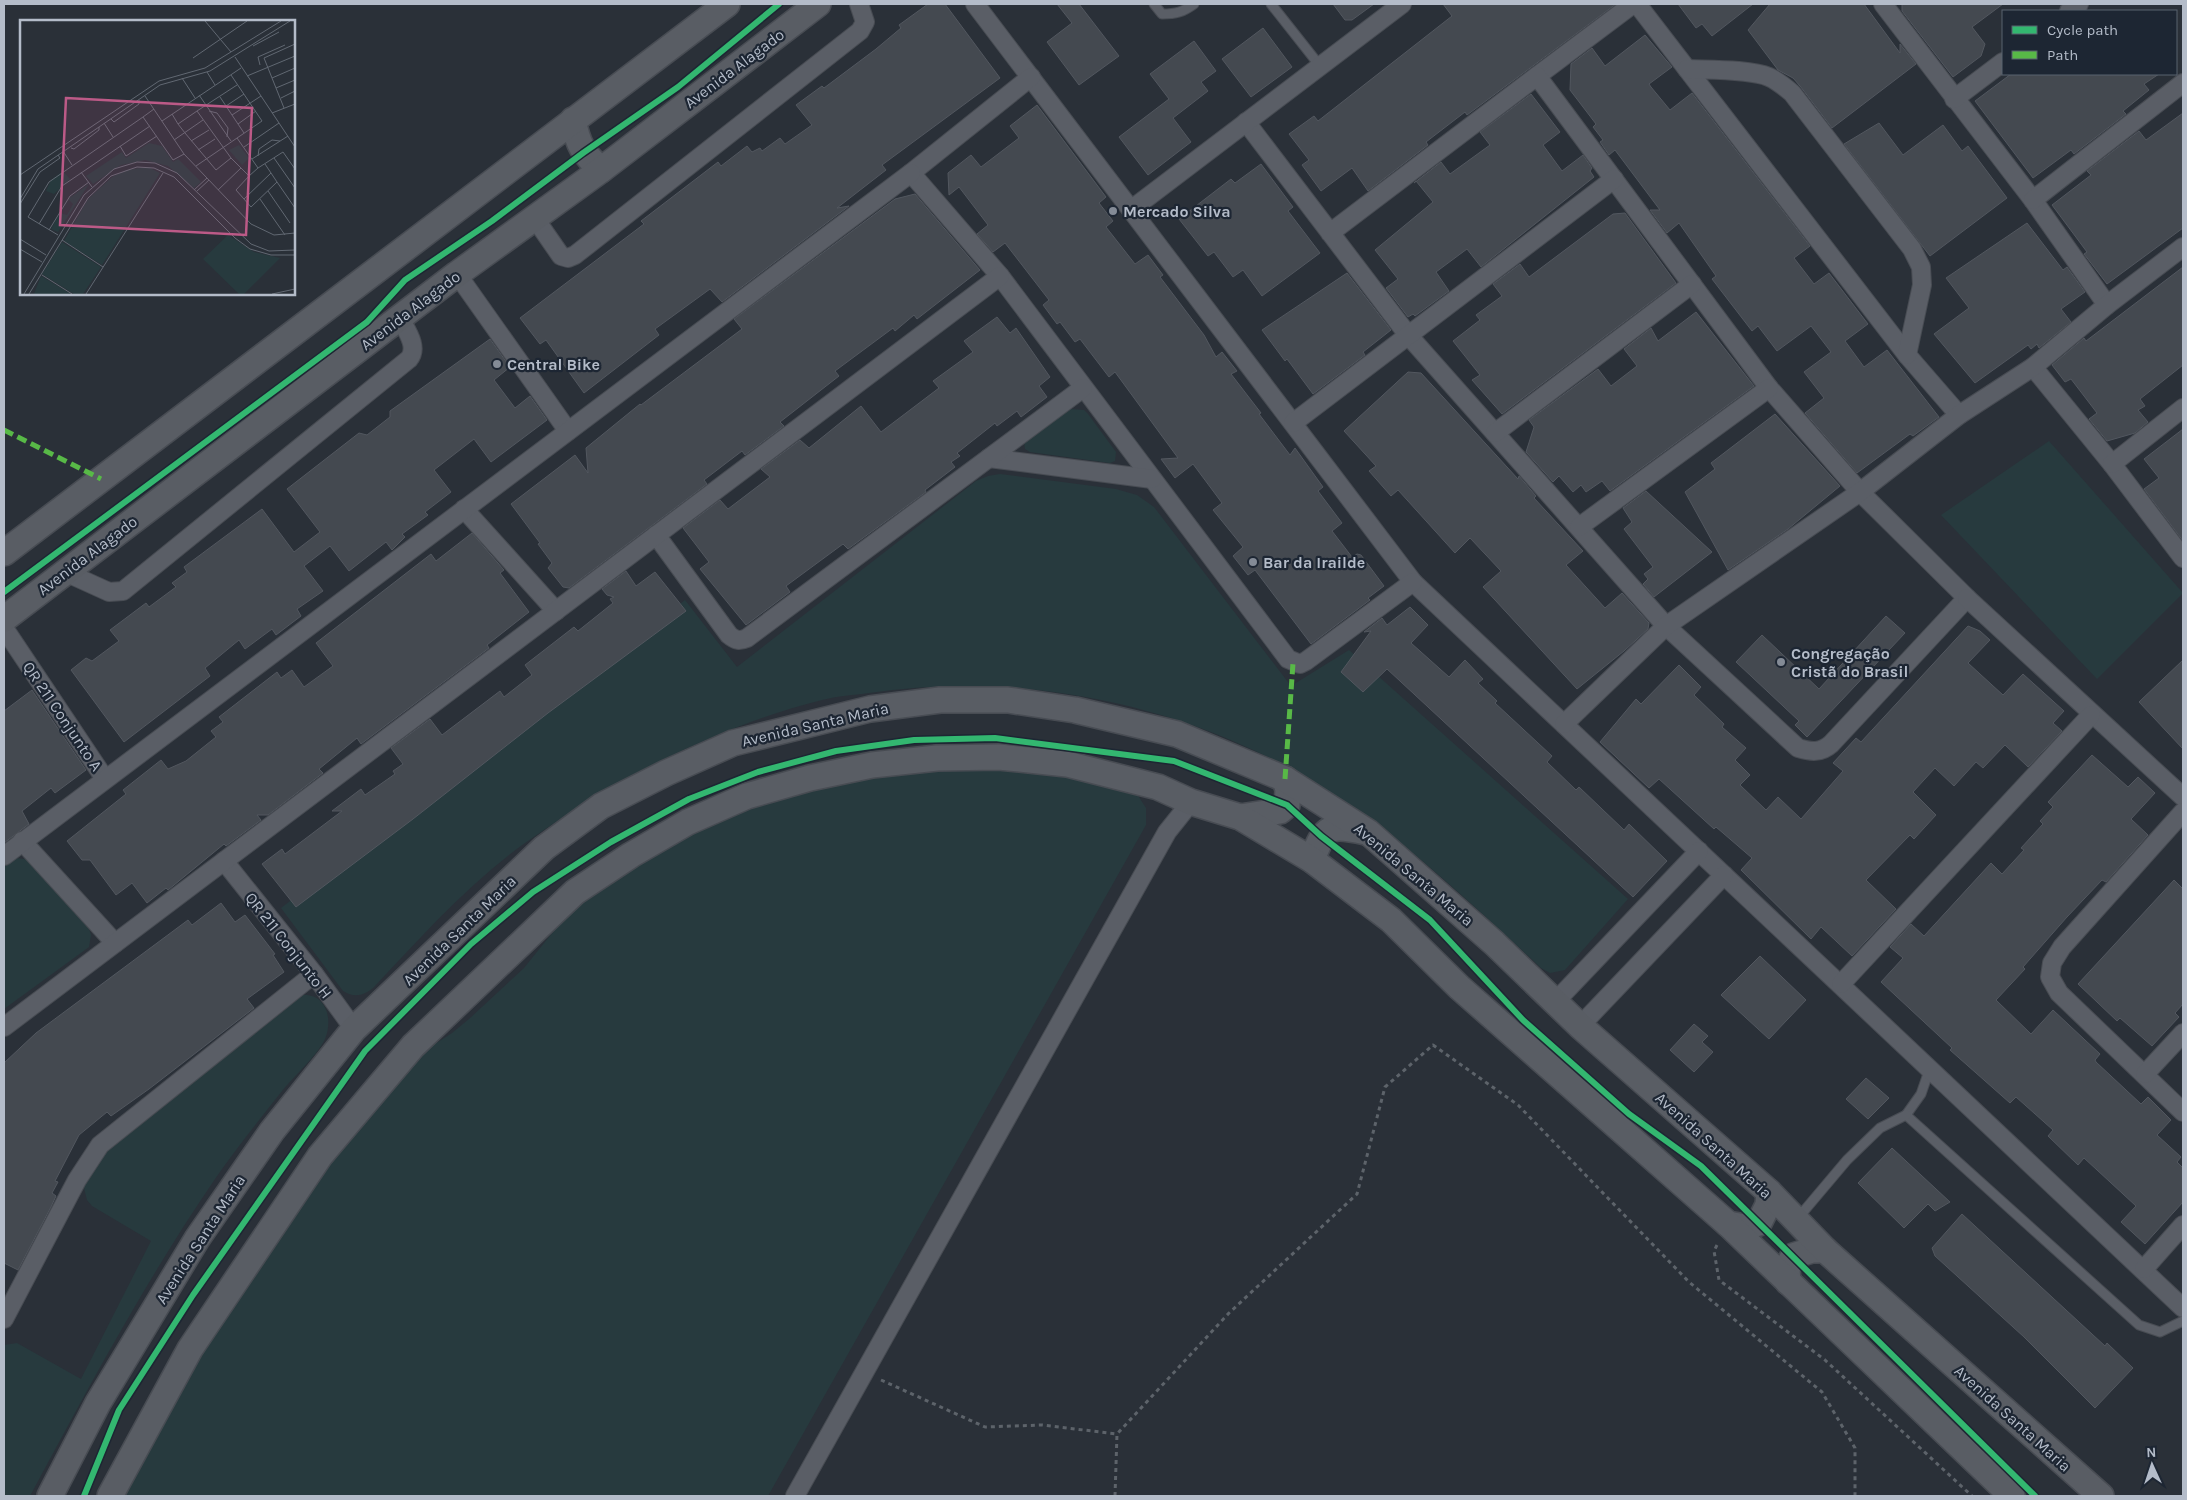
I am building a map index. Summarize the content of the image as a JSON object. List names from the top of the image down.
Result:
{
  "streets": {
    "main road": ["Avenida Alagado", "Avenida Santa Maria"],
    "street": ["QR 211 Conjunto A", "QR 211 Conjunto H"]
  },
  "crossings": [
    ["Avenida Santa Maria", "QR 211 Conjunto H"]
  ],
  "places": [
    "Mercado Silva",
    "Central Bike",
    "Bar da Irailde",
    "Congregação Cristã do Brasil"
  ],
  "legend": ["Cycle path", "Path"],
  "north": "top"
}
